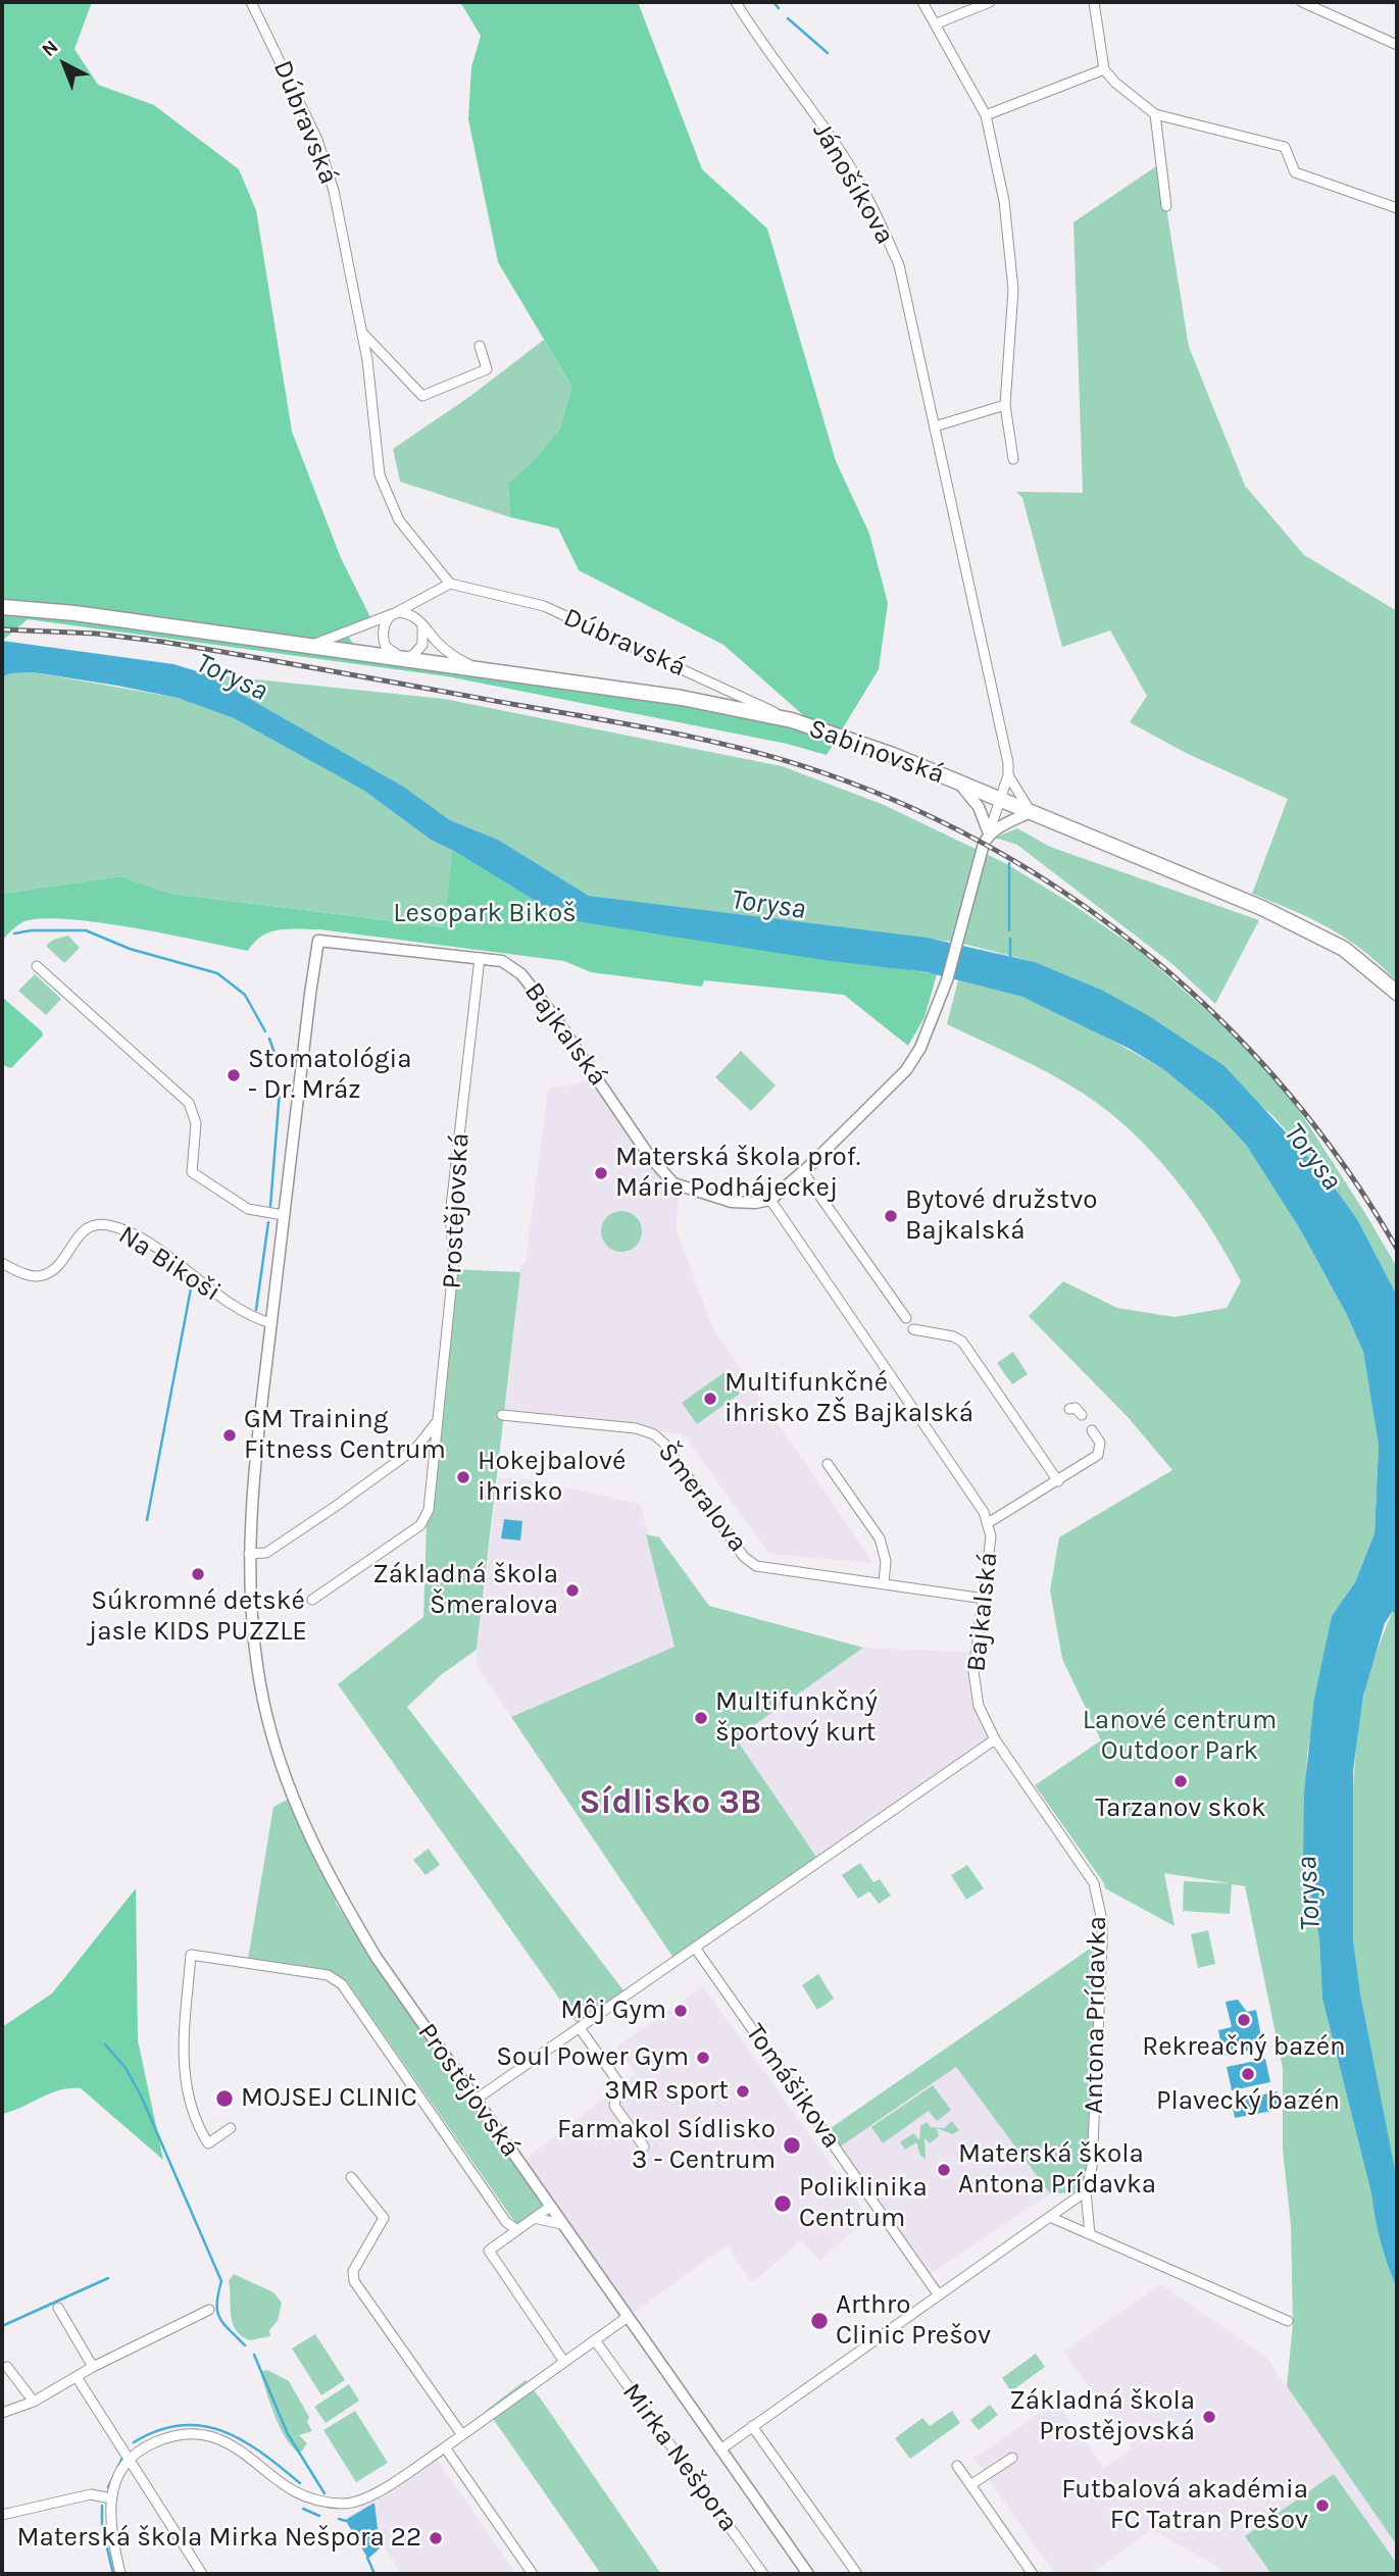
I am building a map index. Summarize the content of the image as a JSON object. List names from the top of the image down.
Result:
{
  "streets": {
    "main road": ["Sabinovská"],
    "street": [
      "Dúbravská",
      "Jánošíkova",
      "Bajkalská",
      "Prostějovská",
      "Na Bikoši",
      "Šmeralova",
      "Antona Prídavka",
      "Tomášikova",
      "Mirka Nešpora"
    ]
  },
  "crossings": [
    ["Dúbravská", "Sabinovská"],
    ["Jánošíkova", "Sabinovská"],
    ["Bajkalská", "Prostějovská"],
    ["Bajkalská", "Šmeralova"],
    ["Bajkalská", "Antona Prídavka"],
    ["Prostějovská", "Na Bikoši"]
  ],
  "districts": ["Sídlisko 3B"],
  "water": ["Torysa"],
  "parks": ["Lesopark Bikoš", "Lanové centrum Outdoor Park"],
  "places": [
    "Stomatológia - Dr. Mráz",
    "Materská škola prof. Márie Podhájeckej",
    "Bytové družstvo Bajkalská",
    "Multifunkčné ihrisko ZŠ Bajkalská",
    "GM Training Fitness Centrum",
    "Hokejbalové ihrisko",
    "Súkromné detské jasle KIDS PUZZLE",
    "Základná škola Šmeralova",
    "Multifunkčný športový kurt",
    "Tarzanov skok",
    "Môj Gym",
    "Rekreačný bazén",
    "Soul Power Gym",
    "Plavecký bazén",
    "3MR sport",
    "MOJSEJ CLINIC",
    "Farmakol Sídlisko 3 - Centrum",
    "Materská škola Antona Prídavka",
    "Poliklinika Centrum",
    "Arthro Clinic Prešov",
    "Základná škola Prostějovská",
    "Futbalová akadémia FC Tatran Prešov",
    "Materská škola Mirka Nešpora 22"
  ],
  "north": "top left"
}
